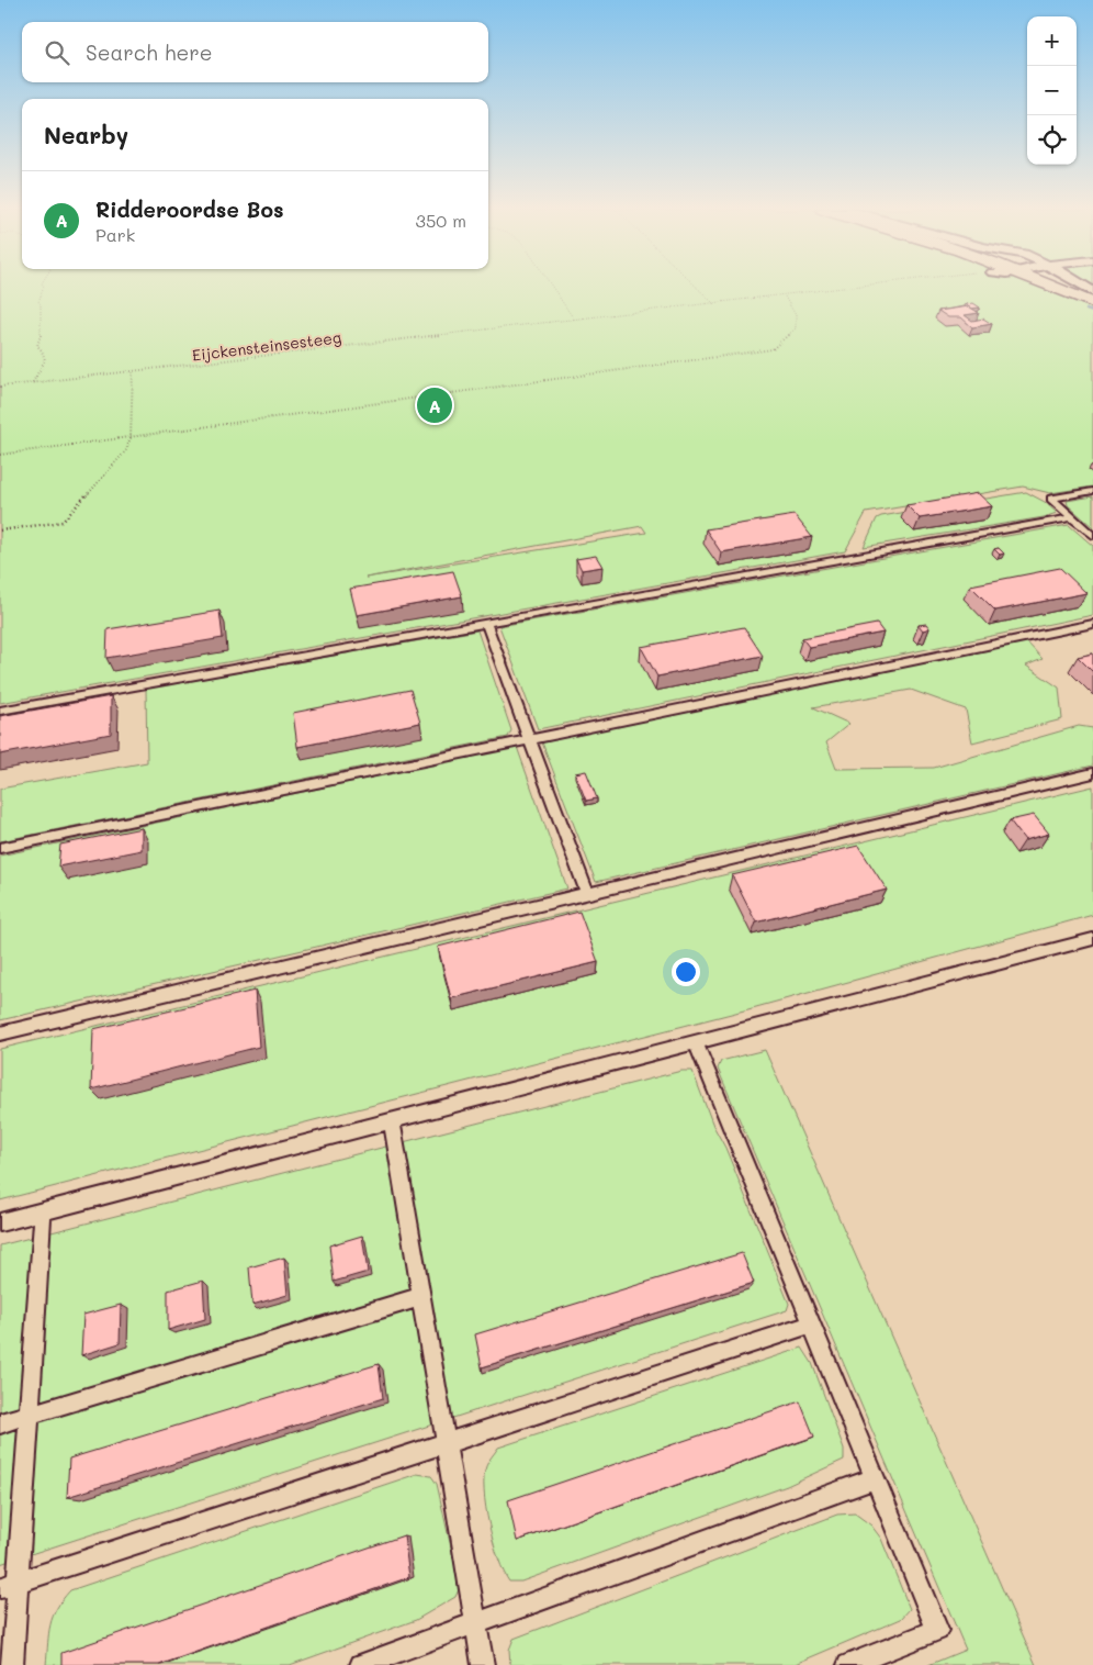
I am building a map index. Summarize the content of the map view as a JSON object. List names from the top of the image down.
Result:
{
  "streets": {
    "path": ["Eijckensteinsesteeg"]
  },
  "page": {
    "map_buttons": ["+", "−"],
    "search": "Search here",
    "heading": "Nearby",
    "list": [
      {
        "mark": "A",
        "name": "Ridderoordse Bos",
        "note": "Park",
        "value": "350 m"
      }
    ],
    "pins": "A"
  }
}
